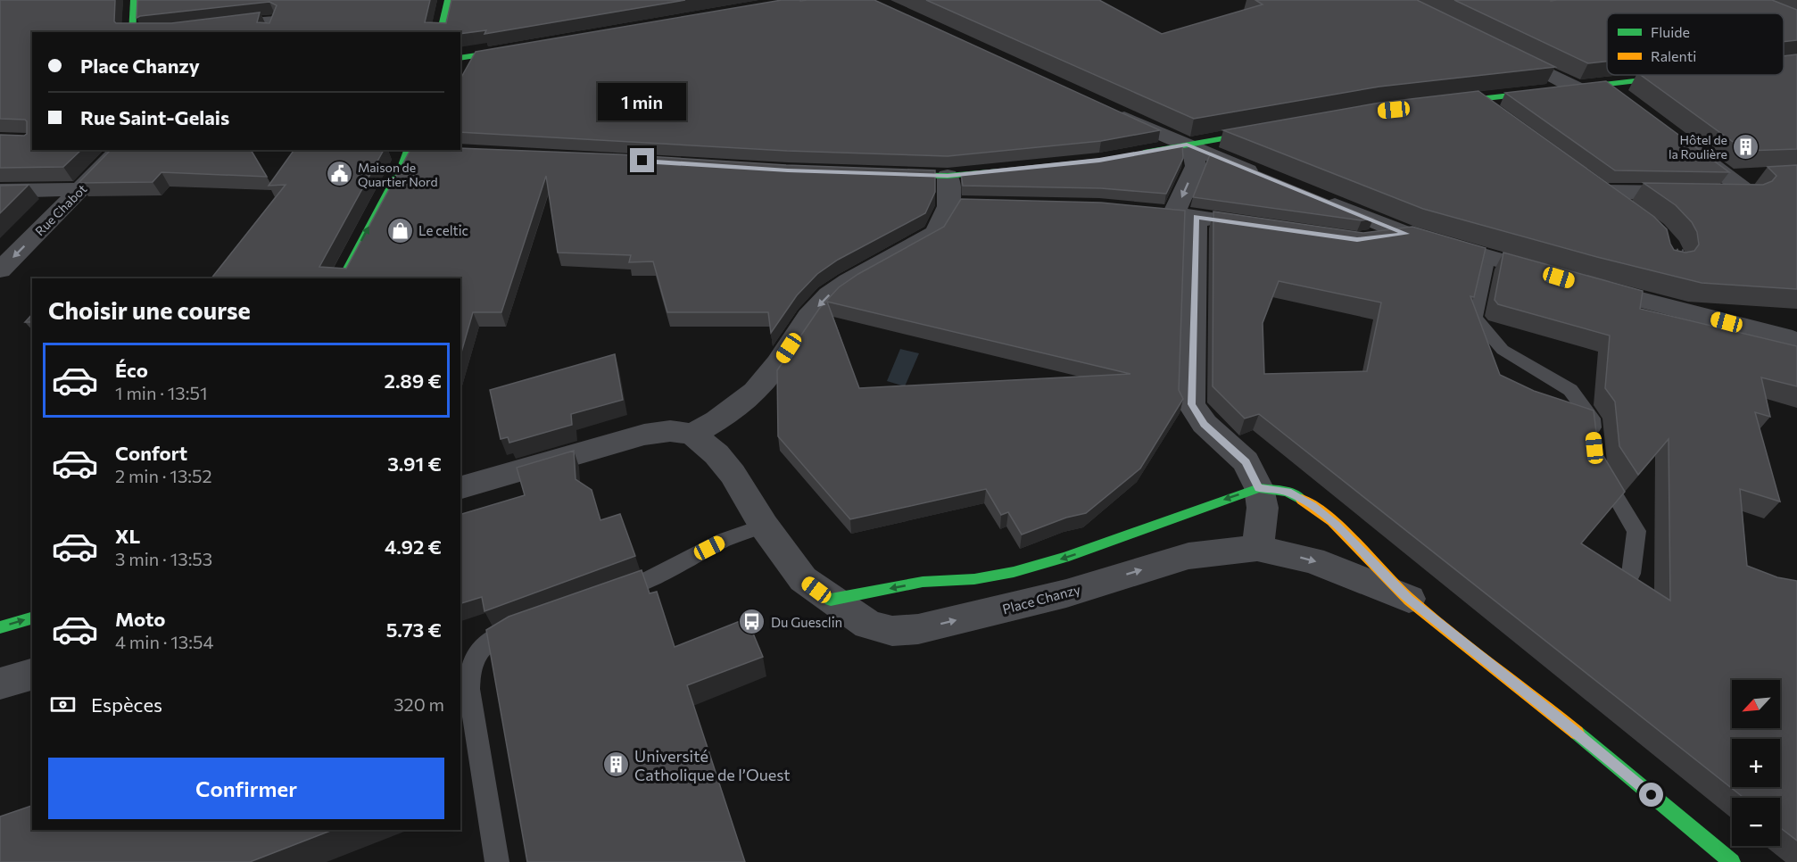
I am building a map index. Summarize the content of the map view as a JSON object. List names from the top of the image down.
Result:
{
  "streets": {
    "street": ["Rue Chabot", "Place Chanzy"]
  },
  "one_way": ["Rue Chabot"],
  "places": {
    "building": ["Hôtel de la Roulière", "Université Catholique de l’Ouest"],
    "public building": ["Maison de Quartier Nord"],
    "shop": ["Le celtic"],
    "bus stop": ["Du Guesclin"]
  },
  "legend": ["Fluide", "Ralenti"],
  "north": "bottom left",
  "page": {
    "banner": ["Place Chanzy", "Rue Saint-Gelais"],
    "bubble": "1 min",
    "heading": "Choisir une course",
    "list": [
      {
        "name": "Éco",
        "note": "1 min · 13:51",
        "value": "2.89 €"
      },
      {
        "name": "Confort",
        "note": "2 min · 13:52",
        "value": "3.91 €"
      },
      {
        "name": "XL",
        "note": "3 min · 13:53",
        "value": "4.92 €"
      },
      {
        "name": "Moto",
        "note": "4 min · 13:54",
        "value": "5.73 €"
      }
    ],
    "pay": ["Espèces", "320 m"],
    "map_buttons": ["+", "−"],
    "buttons": "Confirmer"
  }
}
